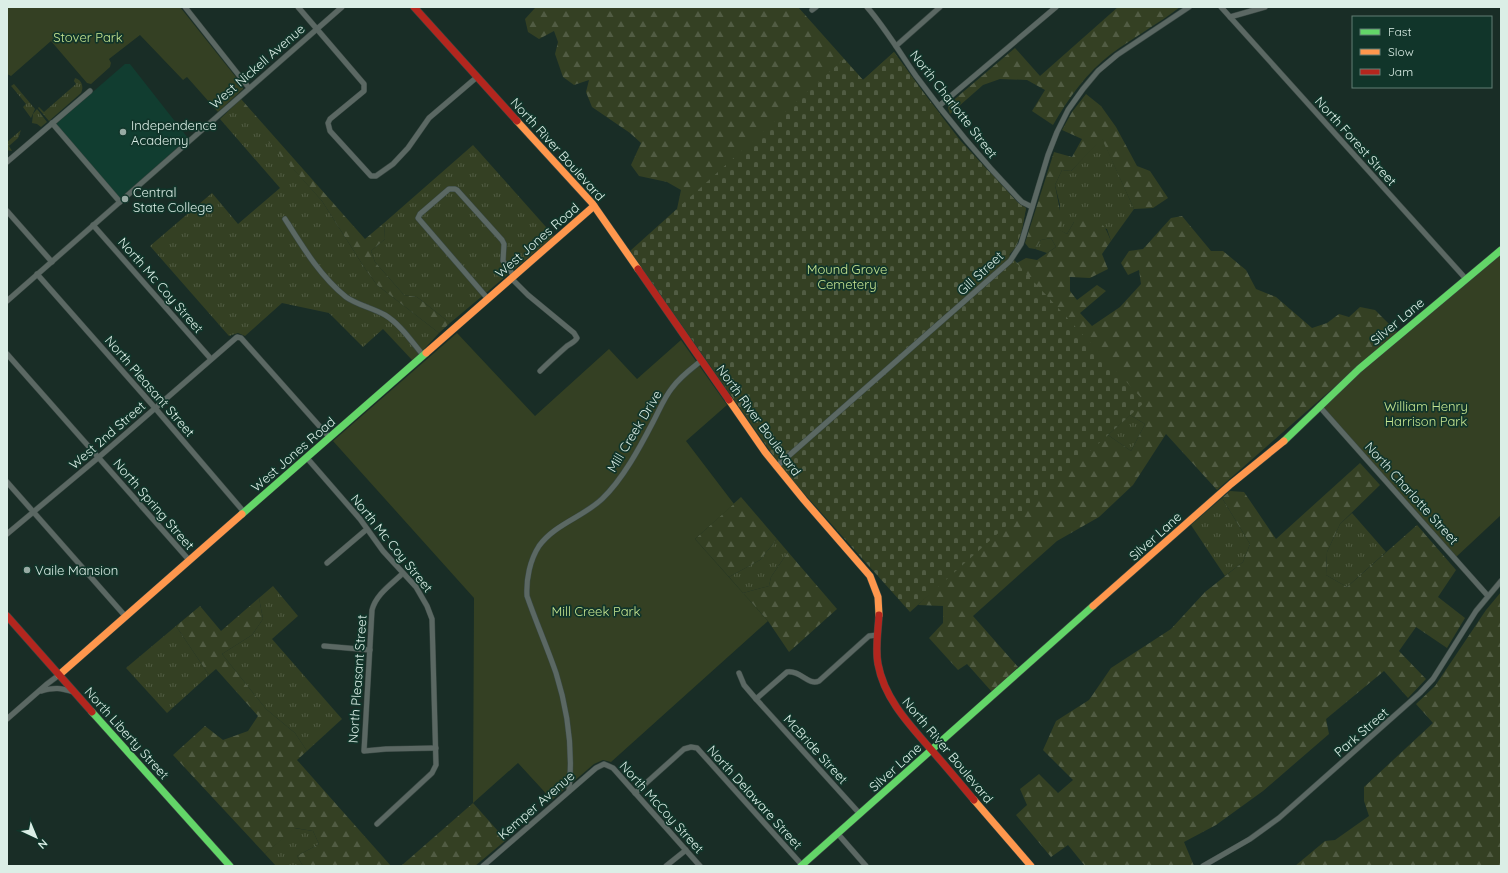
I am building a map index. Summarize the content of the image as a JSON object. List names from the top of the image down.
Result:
{
  "streets": {
    "street": [
      "West Nickell Avenue",
      "North Charlotte Street",
      "North Forest Street",
      "North River Boulevard",
      "West Jones Road",
      "Gill Street",
      "North Mc Coy Street",
      "Silver Lane",
      "North Pleasant Street",
      "Mill Creek Drive",
      "West 2nd Street",
      "North Spring Street",
      "Park Street",
      "North Liberty Street",
      "McBride Street",
      "North Delaware Street",
      "Kemper Avenue",
      "North McCoy Street"
    ]
  },
  "crossings": [
    ["West Nickell Avenue", "North Mc Coy Street"],
    ["West Nickell Avenue", "North Pleasant Street"],
    ["North Charlotte Street", "Gill Street"],
    ["North Charlotte Street", "Silver Lane"],
    ["North Charlotte Street", "Park Street"],
    ["North Forest Street", "Silver Lane"],
    ["North River Boulevard", "West Jones Road"],
    ["North River Boulevard", "Gill Street"],
    ["North River Boulevard", "Silver Lane"],
    ["North River Boulevard", "Mill Creek Drive"],
    ["West Jones Road", "North Mc Coy Street"],
    ["West Jones Road", "North Pleasant Street"],
    ["West Jones Road", "West 2nd Street"],
    ["West Jones Road", "North Spring Street"],
    ["West Jones Road", "North Liberty Street"],
    ["North Mc Coy Street", "North Pleasant Street"],
    ["North Mc Coy Street", "West 2nd Street"],
    ["Silver Lane", "McBride Street"],
    ["Silver Lane", "North Delaware Street"],
    ["North Pleasant Street", "West 2nd Street"],
    ["Mill Creek Drive", "Kemper Avenue"],
    ["West 2nd Street", "North Spring Street"],
    ["North Delaware Street", "North McCoy Street"],
    ["Kemper Avenue", "North McCoy Street"]
  ],
  "parks": [
    "Stover Park",
    "Mound Grove Cemetery",
    "William Henry Harrison Park",
    "Mill Creek Park"
  ],
  "places": ["Independence Academy", "Central State College", "Vaile Mansion"],
  "legend": ["Fast", "Slow", "Jam"],
  "north": "bottom right"
}
